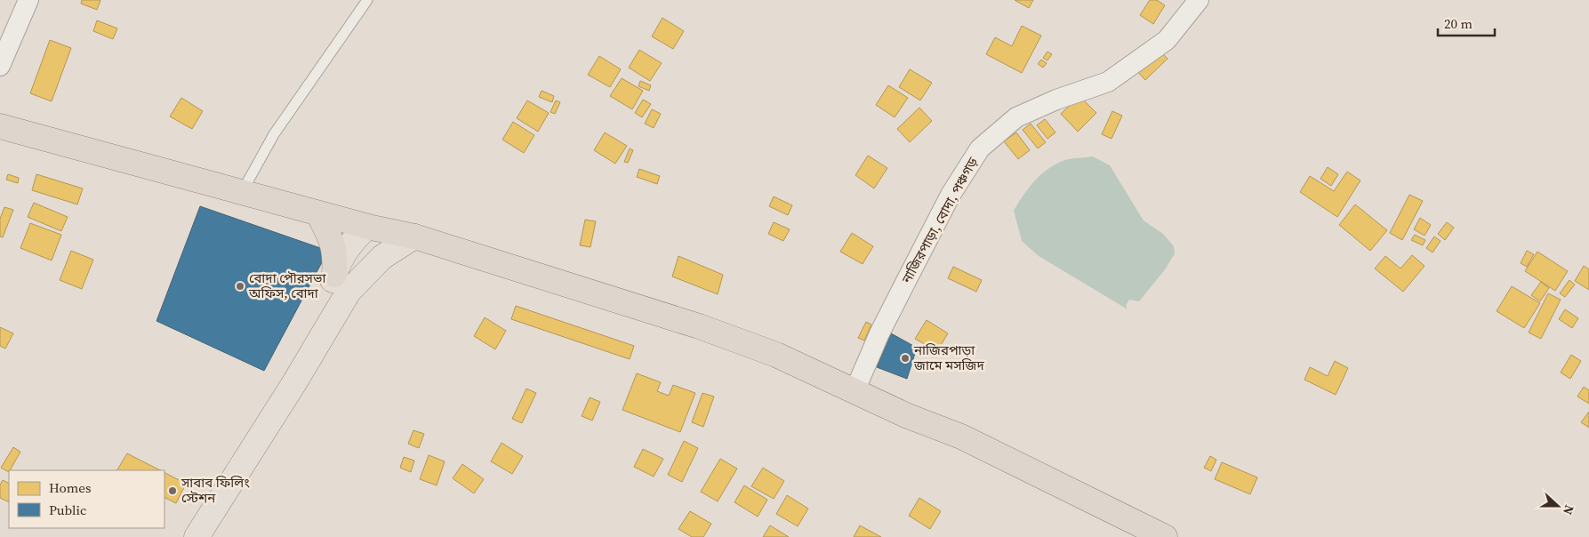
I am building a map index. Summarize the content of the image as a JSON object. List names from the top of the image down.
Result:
{
  "streets": {
    "street": ["নাজিরপাড়া, বোদা, পঞ্চগড়"]
  },
  "places": ["বোদা পৌরসভা অফিস, বোদা", "নাজিরপাড়া জামে মসজিদ", "সাবাব ফিলিং স্টেশন"],
  "legend": ["Homes", "Public"],
  "scale_bar": "20 m",
  "north": "right"
}
